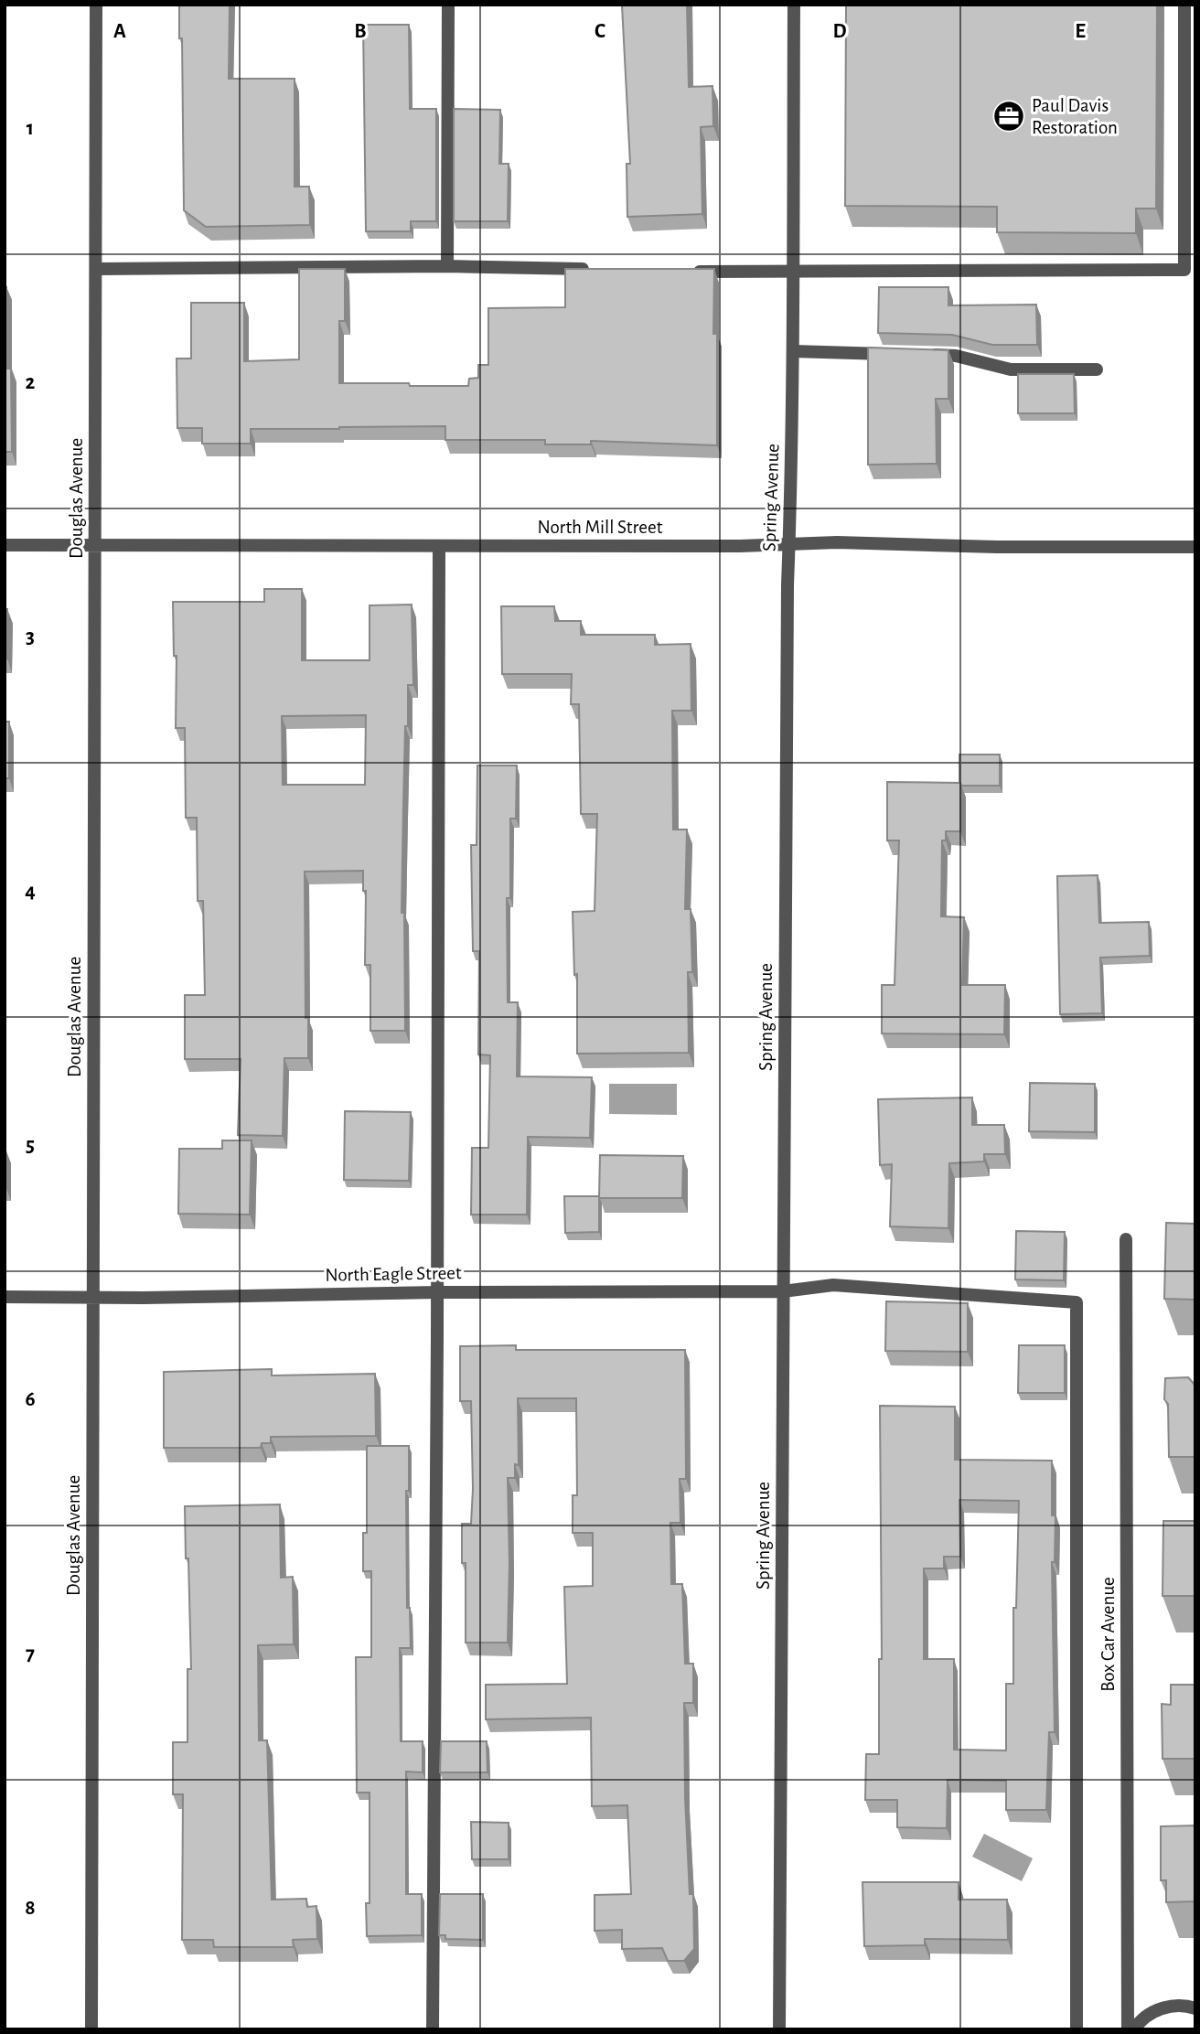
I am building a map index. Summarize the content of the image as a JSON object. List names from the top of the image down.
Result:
{
  "streets": {
    "street": [
      "Spring Avenue",
      "Douglas Avenue",
      "North Mill Street",
      "North Eagle Street",
      "Box Car Avenue"
    ]
  },
  "crossings": [
    ["Spring Avenue", "North Mill Street"],
    ["Spring Avenue", "North Eagle Street"],
    ["Douglas Avenue", "North Mill Street"],
    ["Douglas Avenue", "North Eagle Street"]
  ],
  "places": {
    "office": ["Paul Davis Restoration"]
  },
  "grid": {
    "columns": [
      "A",
      "B",
      "C",
      "D",
      "E"
    ],
    "rows": [
      "1",
      "2",
      "3",
      "4",
      "5",
      "6",
      "7",
      "8"
    ]
  }
}
